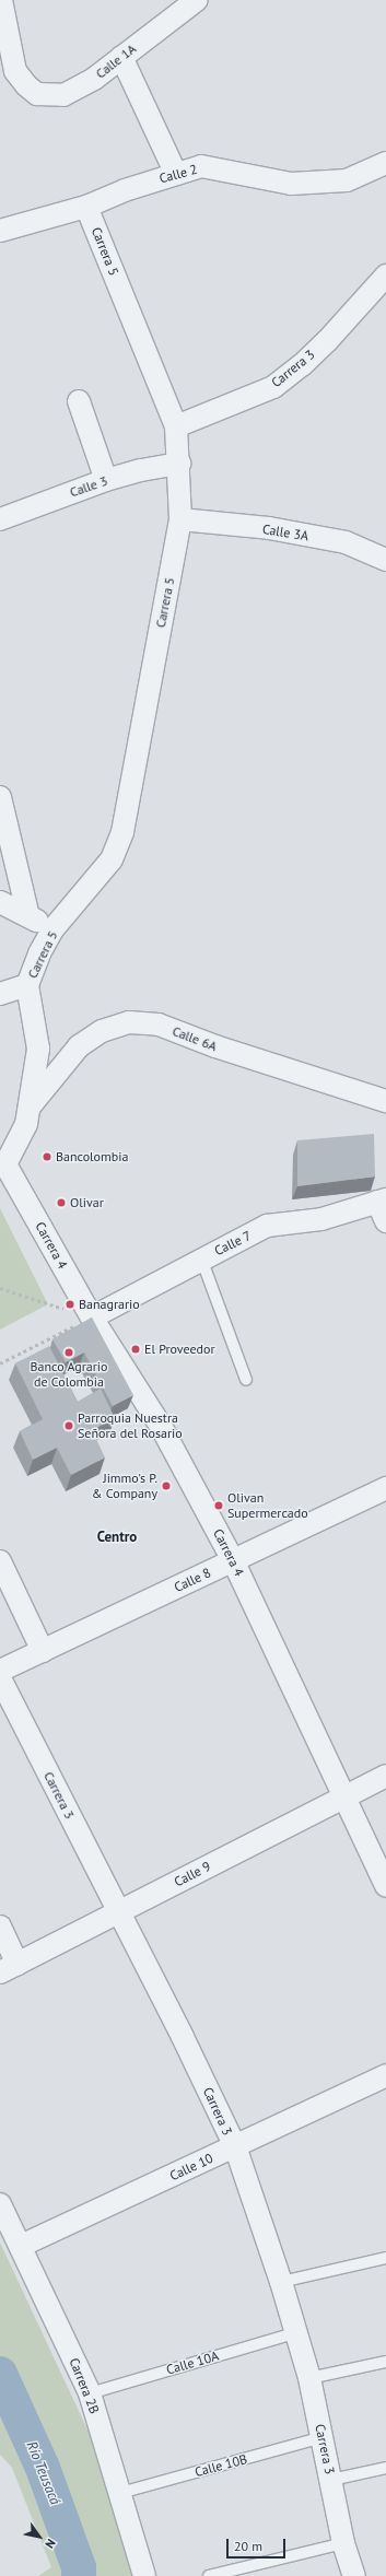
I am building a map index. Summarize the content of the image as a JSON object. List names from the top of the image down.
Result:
{
  "streets": {
    "street": [
      "Calle 1A",
      "Calle 2",
      "Carrera 5",
      "Carrera 3",
      "Calle 3",
      "Calle 3A",
      "Calle 6A",
      "Calle 7",
      "Carrera 4",
      "Calle 8",
      "Calle 9",
      "Calle 10",
      "Carrera 2B"
    ],
    "lane": ["Calle 10A", "Calle 10B"]
  },
  "crossings": [
    ["Calle 2", "Carrera 5"],
    ["Carrera 5", "Carrera 3"],
    ["Carrera 5", "Calle 3"],
    ["Carrera 5", "Calle 3A"],
    ["Carrera 3", "Calle 9"],
    ["Carrera 3", "Calle 10"],
    ["Carrera 3", "Calle 10A"],
    ["Carrera 3", "Calle 10B"],
    ["Calle 7", "Carrera 4"],
    ["Carrera 4", "Calle 8"],
    ["Carrera 4", "Calle 9"],
    ["Calle 10", "Carrera 2B"],
    ["Calle 10A", "Carrera 2B"],
    ["Carrera 2B", "Calle 10B"]
  ],
  "districts": ["Centro"],
  "water": ["Río Teusacá"],
  "places": [
    "Bancolombia",
    "Olivar",
    "Banagrario",
    "El Proveedor",
    "Banco Agrario de Colombia",
    "Parroquia Nuestra Señora del Rosario",
    "Jimmo's P. & Company",
    "Olivan Supermercado"
  ],
  "scale_bar": "20 m",
  "north": "bottom right"
}
